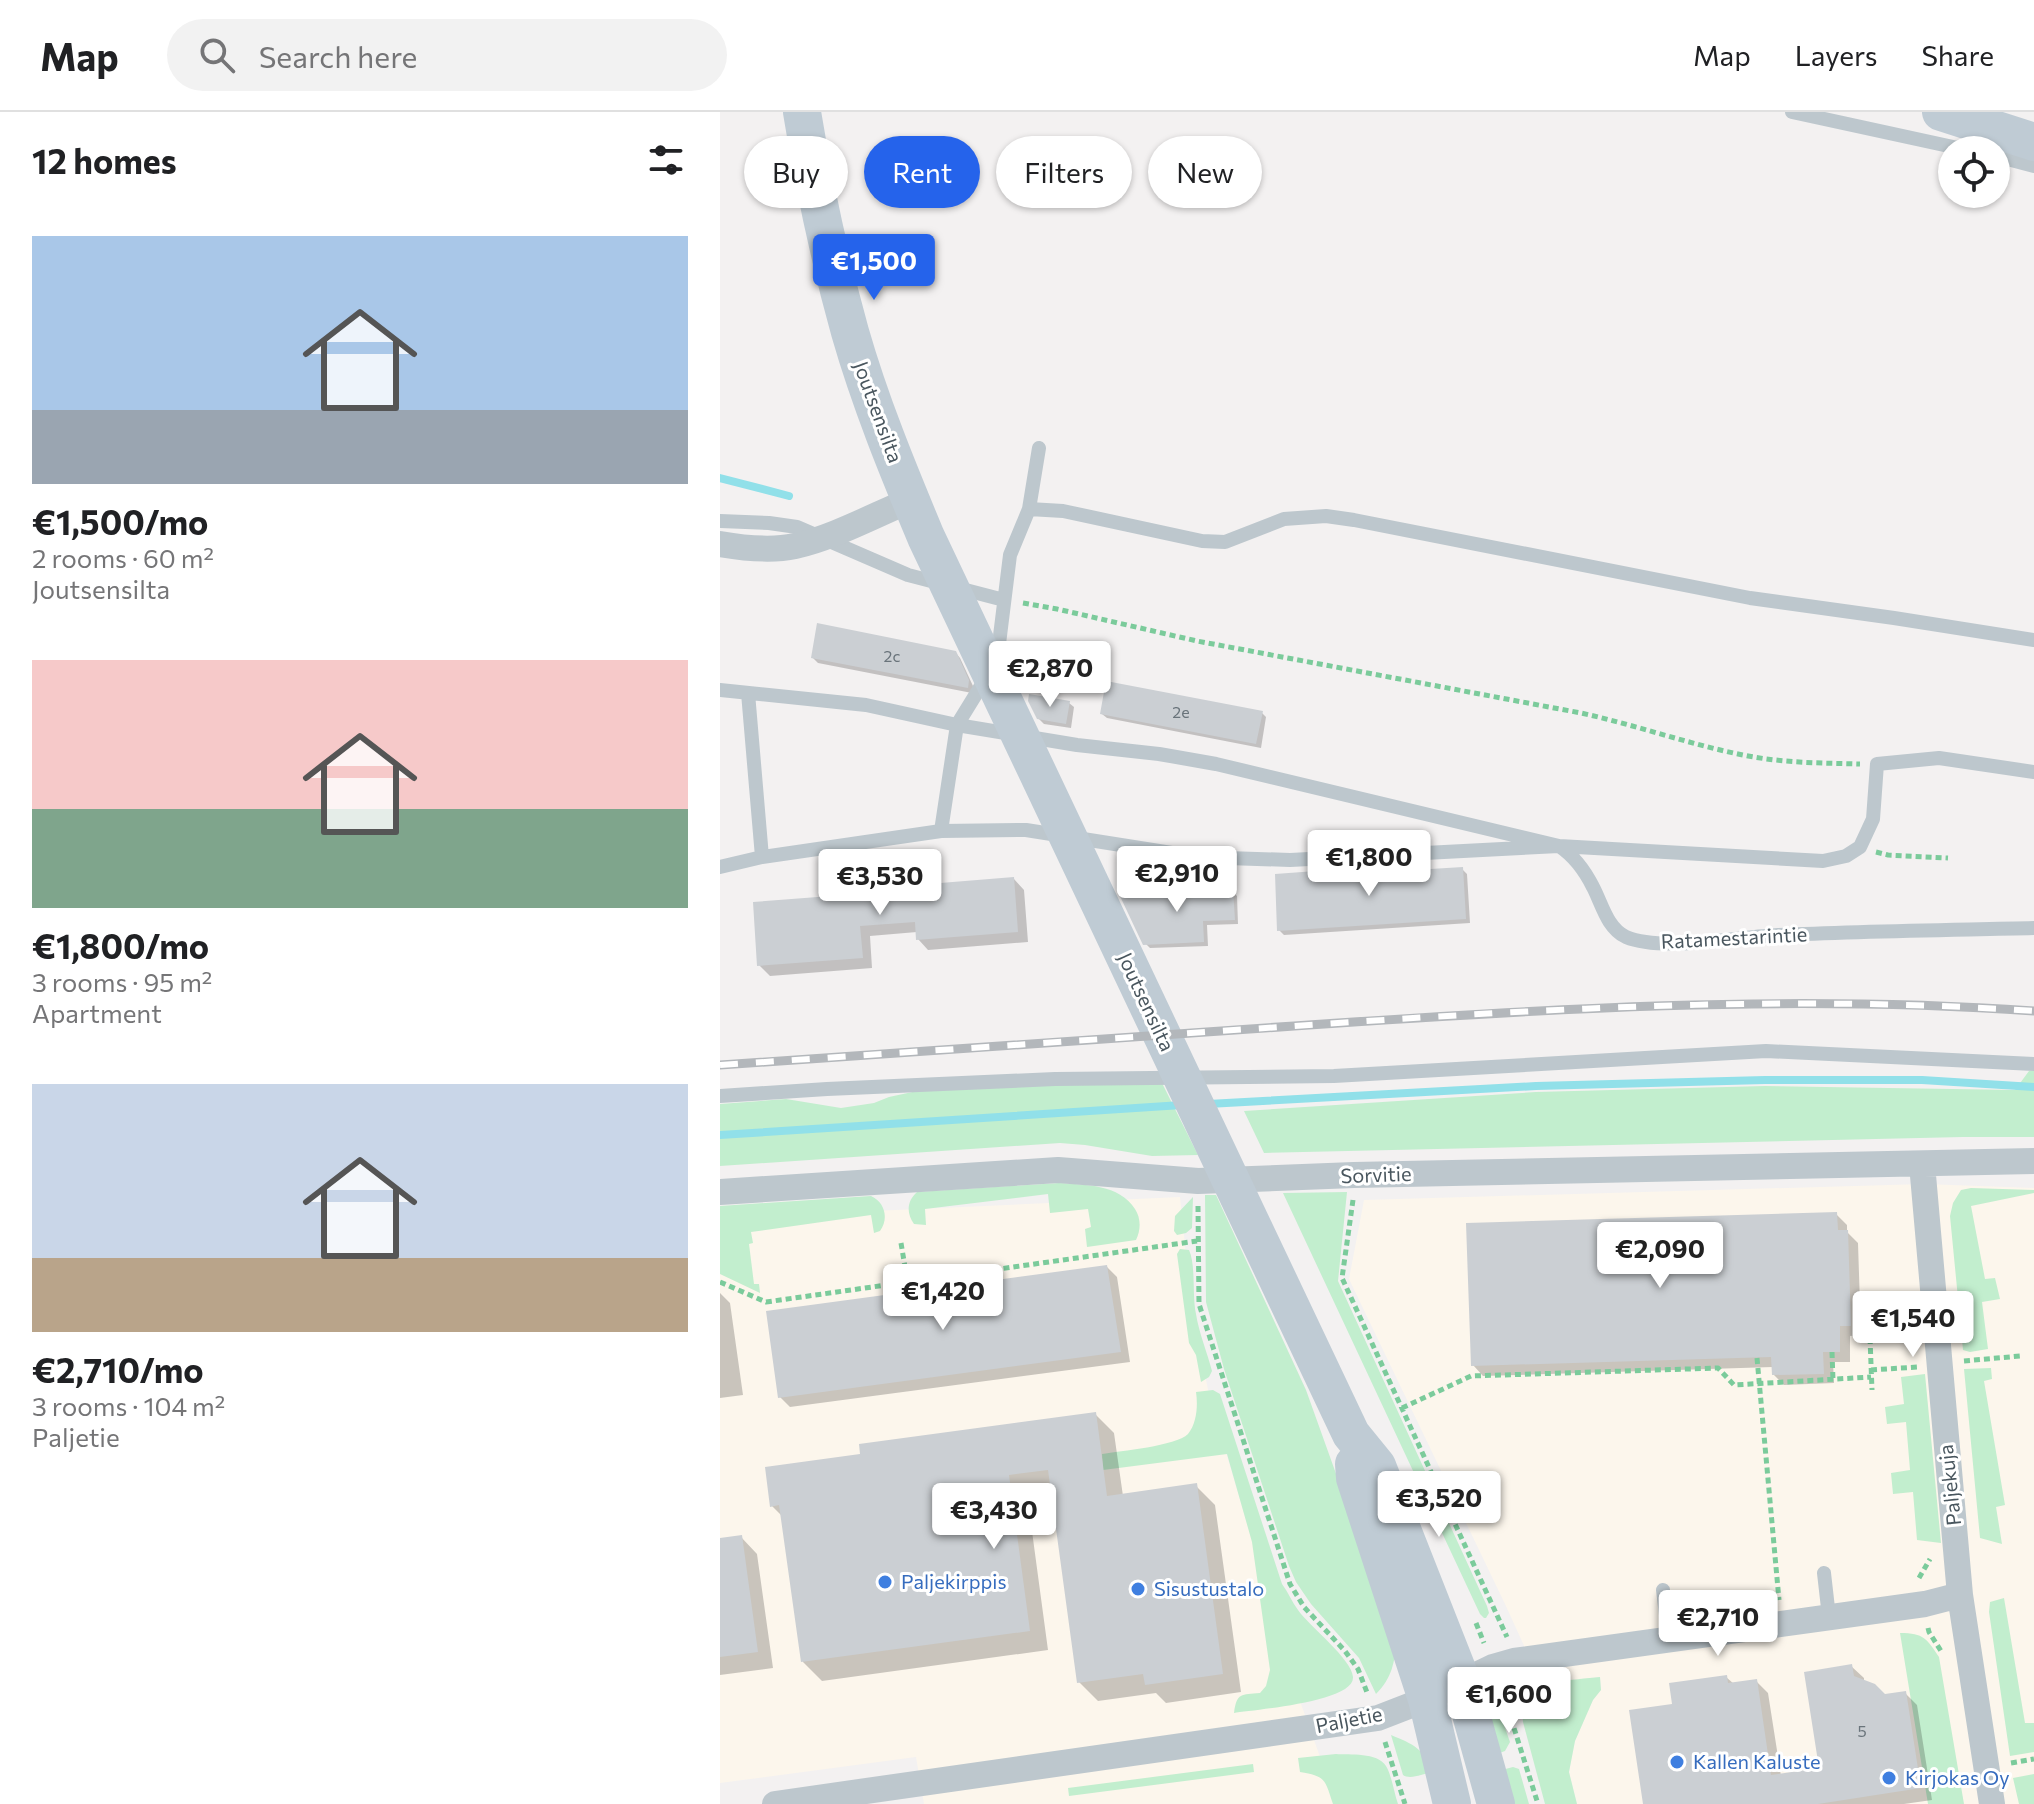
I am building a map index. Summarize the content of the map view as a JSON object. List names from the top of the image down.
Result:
{
  "streets": {
    "main road": ["Joutsensilta"],
    "street": ["Sorvitie", "Paljekuja", "Paljetie"],
    "lane": ["Ratamestarintie"]
  },
  "crossings": [
    ["Sorvitie", "Paljekuja"],
    ["Paljekuja", "Paljetie"]
  ],
  "places": [
    "Paljekirppis",
    "Sisustustalo",
    "Kallen Kaluste",
    "Kirjokas Oy"
  ],
  "house_numbers": ["2c", "2e", "5"],
  "page": {
    "header": "Map",
    "search": "Search here",
    "nav": ["Map", "Layers", "Share"],
    "heading": "12 homes",
    "chip": [
      "Buy",
      "Rent",
      "Filters",
      "New"
    ],
    "list": [
      {
        "name": "€1,500/mo",
        "note": "2 rooms · 60 m² · Joutsensilta"
      },
      {
        "name": "€1,800/mo",
        "note": "3 rooms · 95 m² · Apartment"
      },
      {
        "name": "€2,710/mo",
        "note": "3 rooms · 104 m² · Paljetie"
      }
    ],
    "price": [
      "€1,500",
      "€2,870",
      "€1,800",
      "€2,910",
      "€3,530",
      "€2,090",
      "€1,420",
      "€1,540",
      "€3,520",
      "€3,430",
      "€2,710",
      "€1,600"
    ]
  }
}
